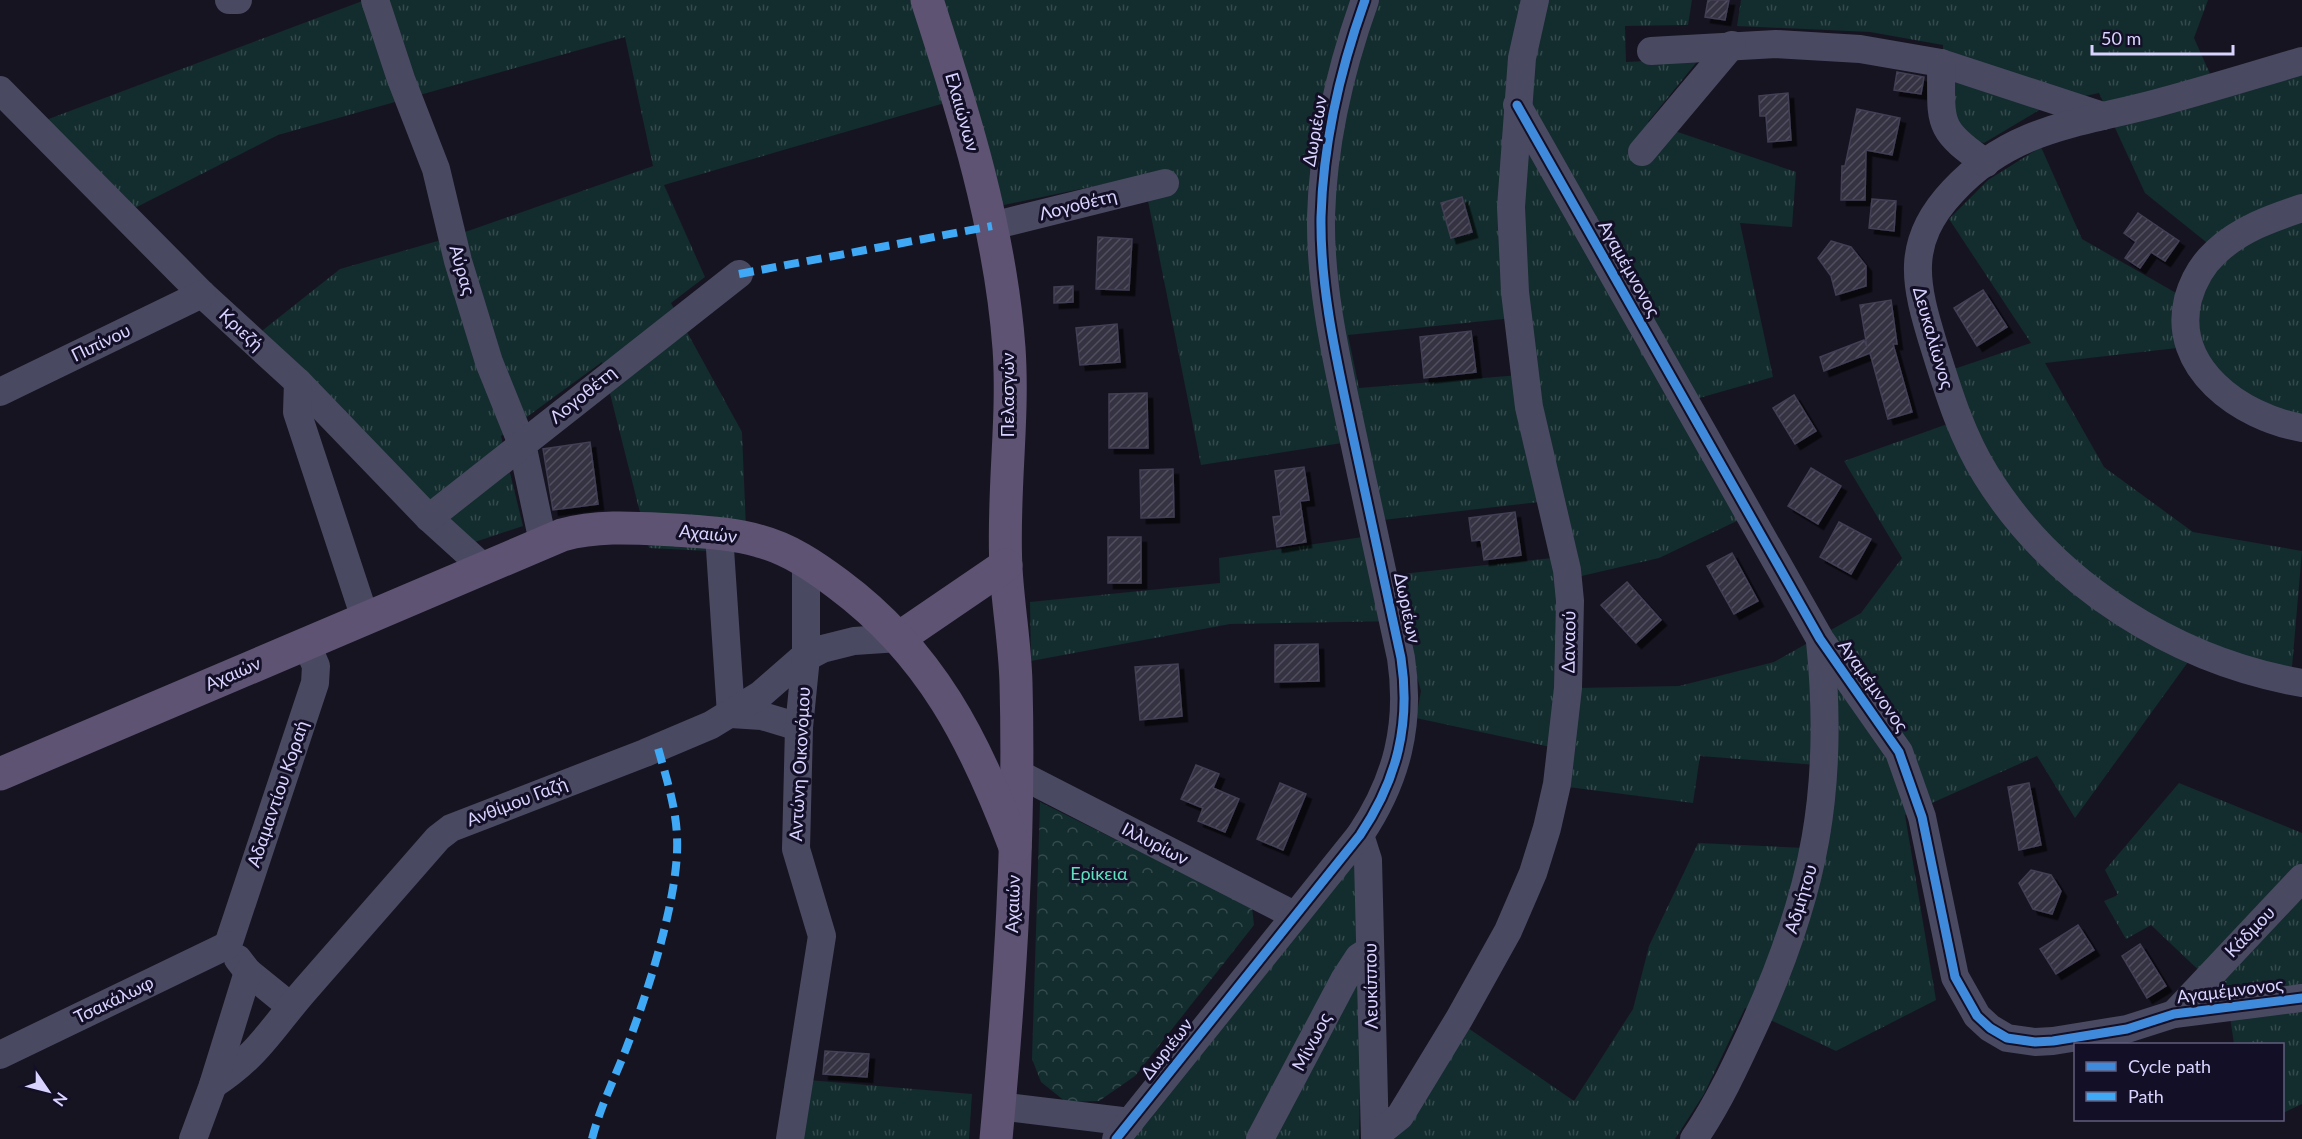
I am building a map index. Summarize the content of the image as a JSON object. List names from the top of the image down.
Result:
{
  "streets": {
    "main road": ["Ελαιώνων", "Πελασγών", "Αχαιών"],
    "street": [
      "Δωριέων",
      "Λογοθέτη",
      "Αγαμέμνονος",
      "Αύρας",
      "Κριεζή",
      "Δευκαλίωνος",
      "Πιπίνου",
      "Δαναού",
      "Αντώνη Οικονόμου",
      "Αδαμαντίου Κοραή",
      "Ανθίμου Γαζή",
      "Ιλλυρίων",
      "Αδμήτου",
      "Κάδμου",
      "Λευκίππου",
      "Τσακάλωφ",
      "Μίνωος"
    ]
  },
  "crossings": [
    ["Ελαιώνων", "Λογοθέτη"],
    ["Ελαιώνων", "Πελασγών"],
    ["Δωριέων", "Αχαιών"],
    ["Δωριέων", "Ιλλυρίων"],
    ["Δωριέων", "Λευκίππου"],
    ["Λογοθέτη", "Αύρας"],
    ["Λογοθέτη", "Κριεζή"],
    ["Λογοθέτη", "Πελασγών"],
    ["Αγαμέμνονος", "Δαναού"],
    ["Αγαμέμνονος", "Αδμήτου"],
    ["Αγαμέμνονος", "Κάδμου"],
    ["Αύρας", "Αχαιών"],
    ["Κριεζή", "Πιπίνου"],
    ["Κριεζή", "Αχαιών"],
    ["Πελασγών", "Αχαιών"],
    ["Πελασγών", "Ιλλυρίων"],
    ["Αχαιών", "Αντώνη Οικονόμου"],
    ["Αχαιών", "Αδαμαντίου Κοραή"],
    ["Αχαιών", "Ανθίμου Γαζή"],
    ["Δαναού", "Λευκίππου"],
    ["Αντώνη Οικονόμου", "Ανθίμου Γαζή"],
    ["Αδαμαντίου Κοραή", "Τσακάλωφ"],
    ["Λευκίππου", "Μίνωος"]
  ],
  "parks": ["Ερίκεια"],
  "legend": ["Cycle path", "Path"],
  "scale_bar": "50 m",
  "north": "bottom right"
}
